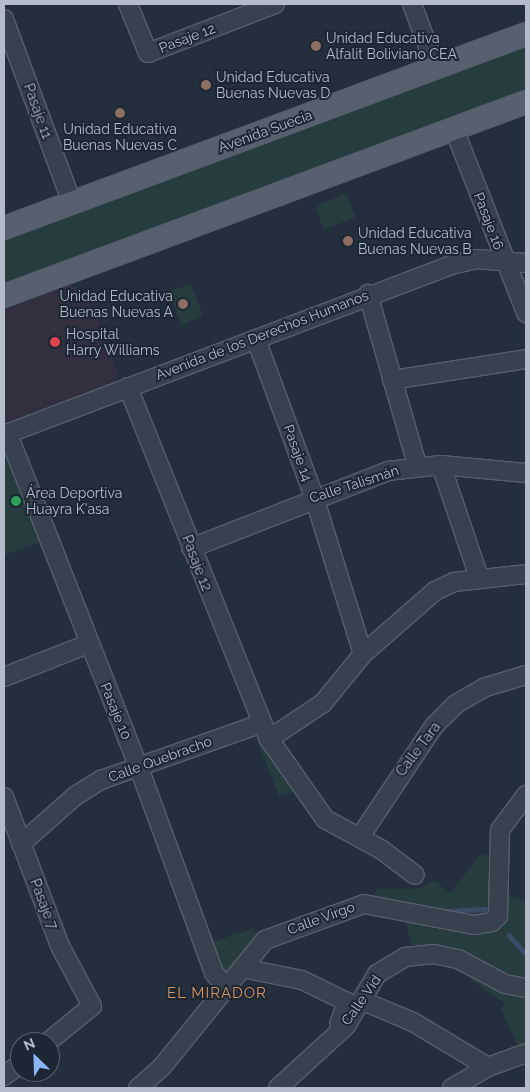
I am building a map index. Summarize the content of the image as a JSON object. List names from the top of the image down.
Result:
{
  "streets": {
    "main road": ["Avenida Suecia"],
    "street": [
      "Pasaje 12",
      "Pasaje 11",
      "Pasaje 16",
      "Avenida de los Derechos Humanos",
      "Pasaje 14",
      "Calle Talismán",
      "Pasaje 10",
      "Calle Tara",
      "Calle Quebracho",
      "Pasaje 7",
      "Calle Virgo",
      "Calle Vid"
    ]
  },
  "crossings": [
    ["Pasaje 12", "Avenida de los Derechos Humanos"],
    ["Pasaje 12", "Calle Talismán"],
    ["Pasaje 12", "Calle Tara"],
    ["Pasaje 12", "Calle Quebracho"],
    ["Pasaje 11", "Avenida Suecia"],
    ["Pasaje 16", "Avenida de los Derechos Humanos"],
    ["Avenida de los Derechos Humanos", "Pasaje 14"],
    ["Avenida de los Derechos Humanos", "Pasaje 10"],
    ["Pasaje 14", "Calle Talismán"],
    ["Pasaje 14", "Calle Quebracho"],
    ["Pasaje 10", "Calle Quebracho"],
    ["Pasaje 10", "Calle Virgo"],
    ["Calle Quebracho", "Pasaje 7"]
  ],
  "districts": ["EL MIRADOR"],
  "places": [
    "Unidad Educativa Alfalit Boliviano CEA",
    "Unidad Educativa Buenas Nuevas D",
    "Unidad Educativa Buenas Nuevas C",
    "Unidad Educativa Buenas Nuevas B",
    "Unidad Educativa Buenas Nuevas A",
    "Hospital Harry Williams",
    "Área Deportiva Huayra K'asa"
  ],
  "north": "top left"
}
